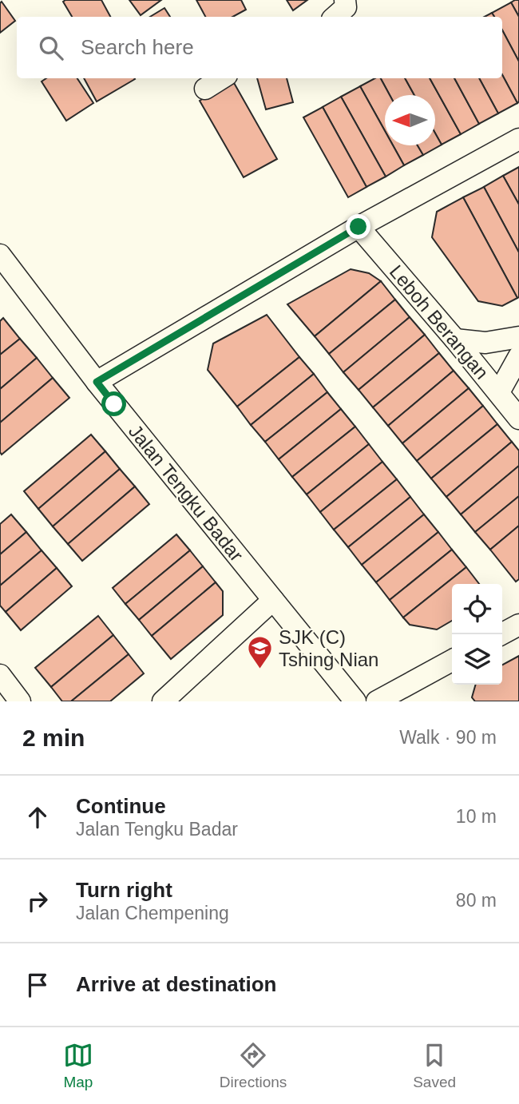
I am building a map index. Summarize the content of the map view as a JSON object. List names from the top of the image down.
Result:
{
  "streets": {
    "street": ["Leboh Berangan", "Jalan Tengku Badar"]
  },
  "places": {
    "school or university": ["SJK (C) Tshing Nian"]
  },
  "north": "left",
  "page": {
    "search": "Search here",
    "heading": ["2 min", "Walk · 90 m"],
    "list": [
      ["Continue", "Jalan Tengku Badar", "10 m"],
      ["Turn right", "Jalan Chempening", "80 m"],
      "Arrive at destination"
    ],
    "nav": ["Map", "Directions", "Saved"]
  }
}
